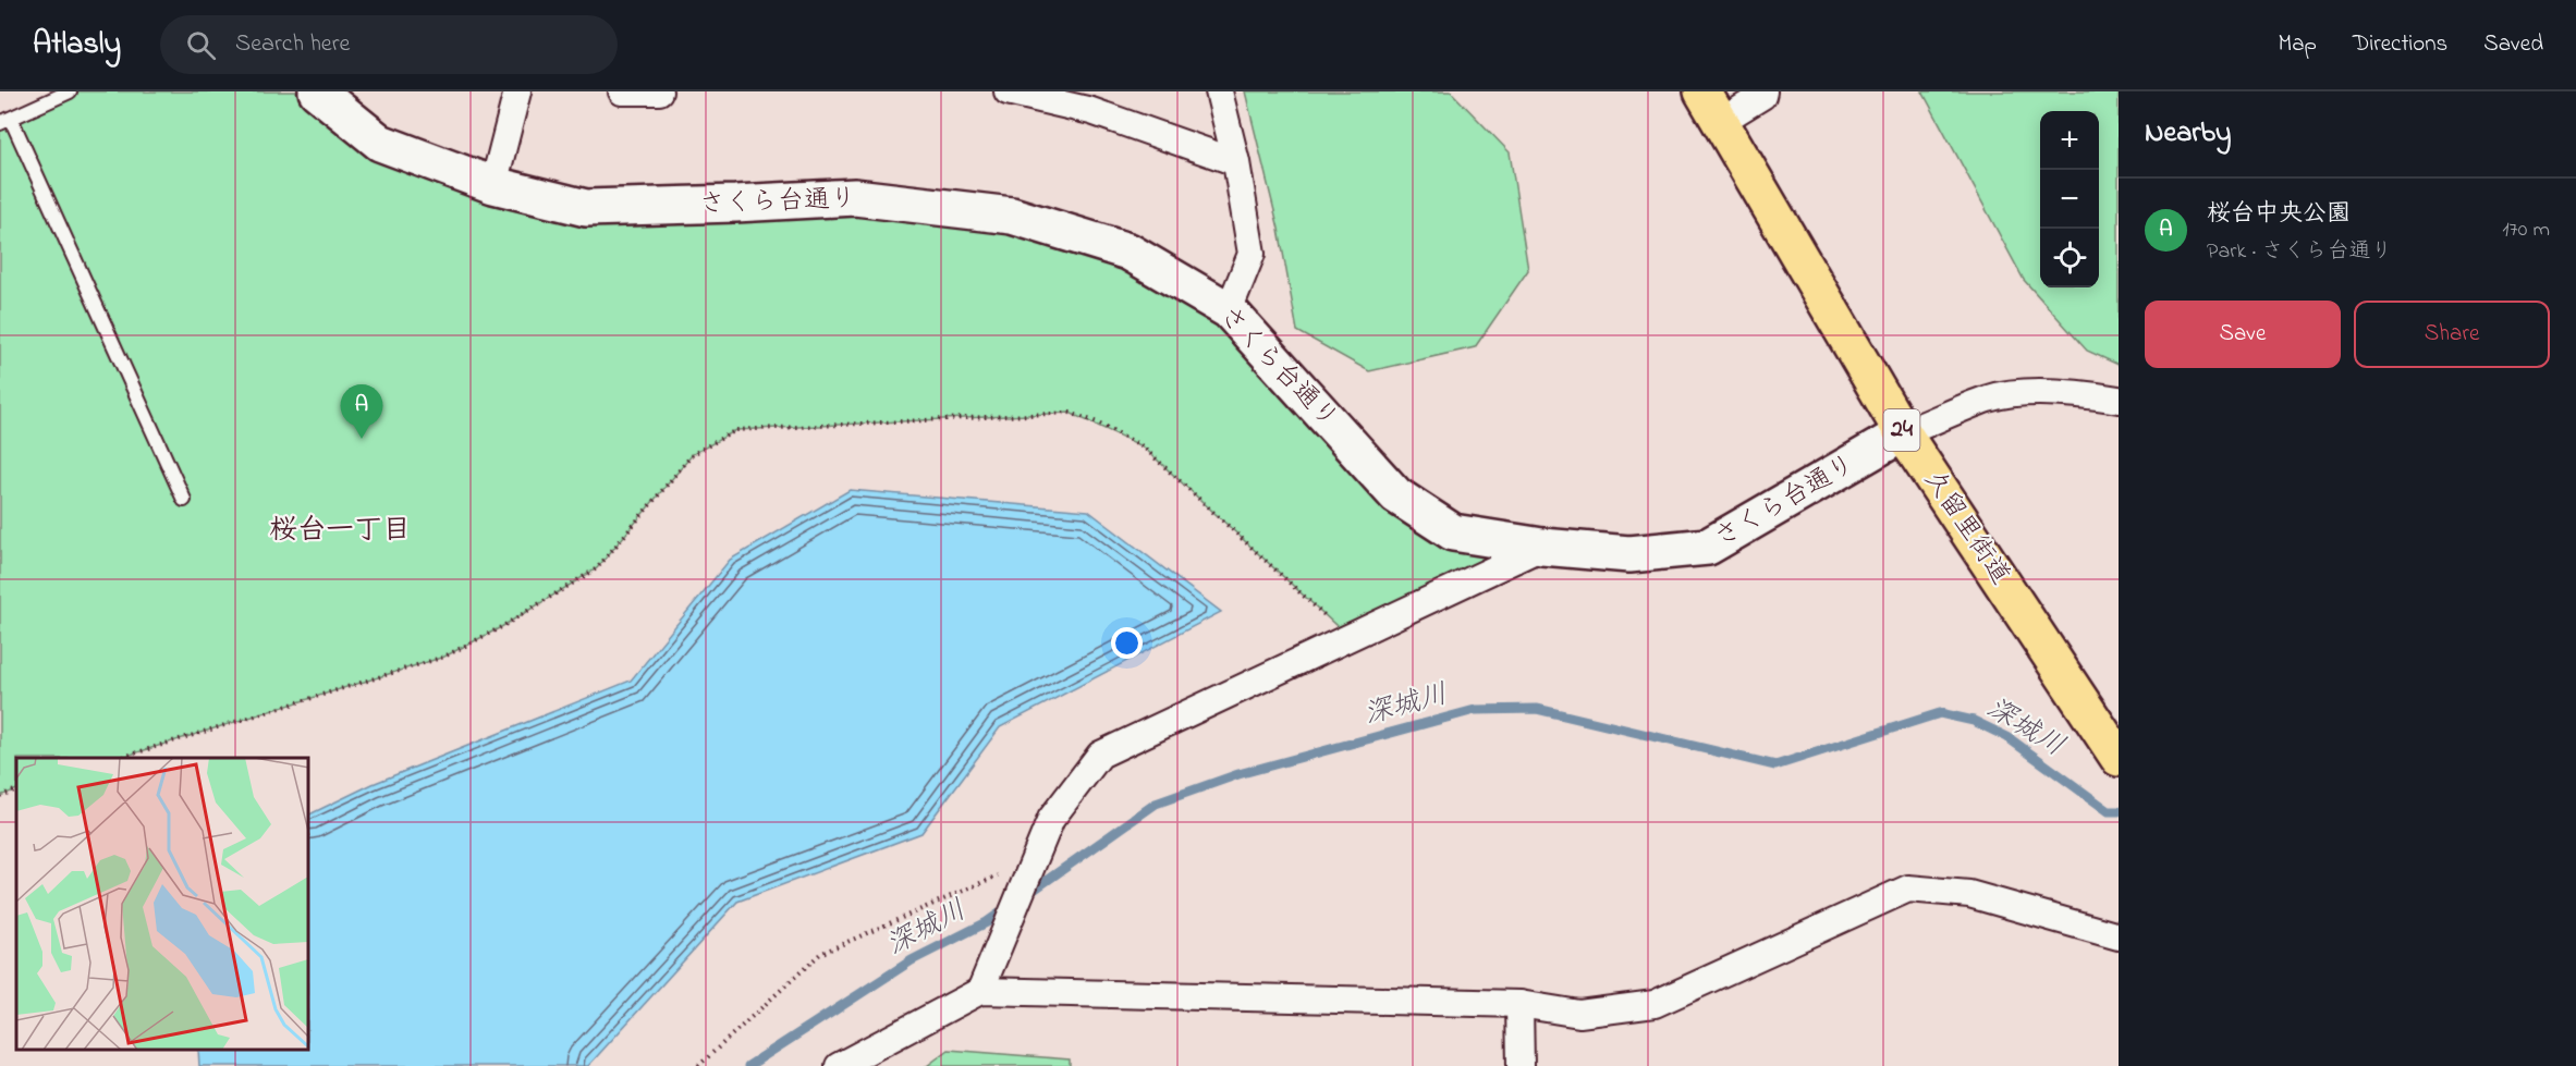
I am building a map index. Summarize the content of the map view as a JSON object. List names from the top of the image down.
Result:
{
  "streets": {
    "main road": ["24", "久留里街道"],
    "street": ["さくら台通り"]
  },
  "crossings": [
    ["さくら台通り", "久留里街道"]
  ],
  "districts": ["桜台一丁目"],
  "water": ["深城川"],
  "page": {
    "header": "Atlasly",
    "search": "Search here",
    "nav": ["Map", "Directions", "Saved"],
    "heading": "Nearby",
    "map_buttons": ["+", "−"],
    "list": [
      {
        "mark": "A",
        "name": "桜台中央公園",
        "note": "Park · さくら台通り",
        "value": "170 m"
      }
    ],
    "buttons": ["Save", "Share"],
    "pins": "A"
  }
}
